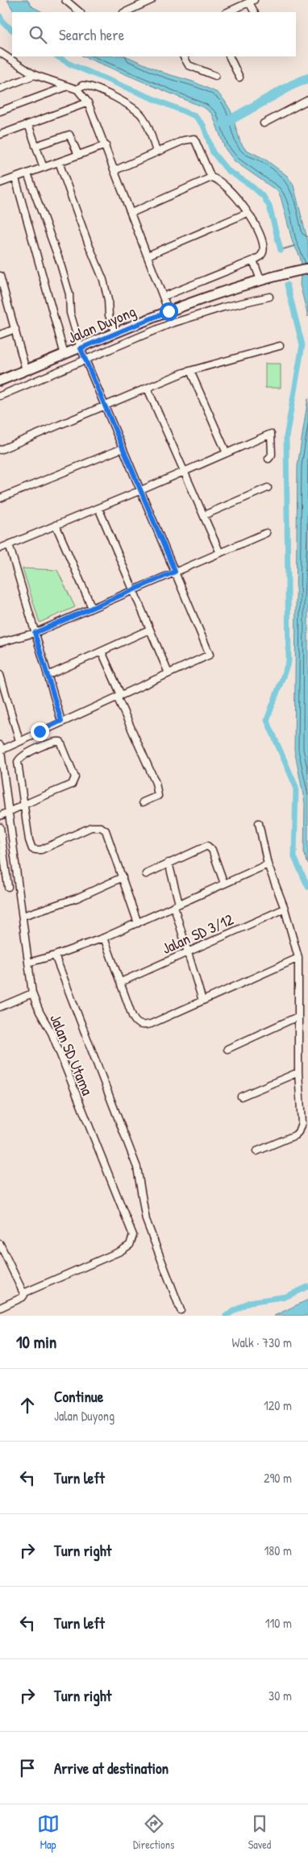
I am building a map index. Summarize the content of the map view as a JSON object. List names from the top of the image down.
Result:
{
  "streets": {
    "main road": ["Jalan Duyong"],
    "street": ["Jalan SD 3/12", "Jalan SD Utama"]
  },
  "page": {
    "search": "Search here",
    "heading": ["10 min", "Walk · 730 m"],
    "list": [
      ["Continue", "Jalan Duyong", "120 m"],
      ["Turn left", "290 m"],
      ["Turn right", "180 m"],
      ["Turn left", "110 m"],
      ["Turn right", "30 m"],
      "Arrive at destination"
    ],
    "nav": ["Map", "Directions", "Saved"]
  }
}
